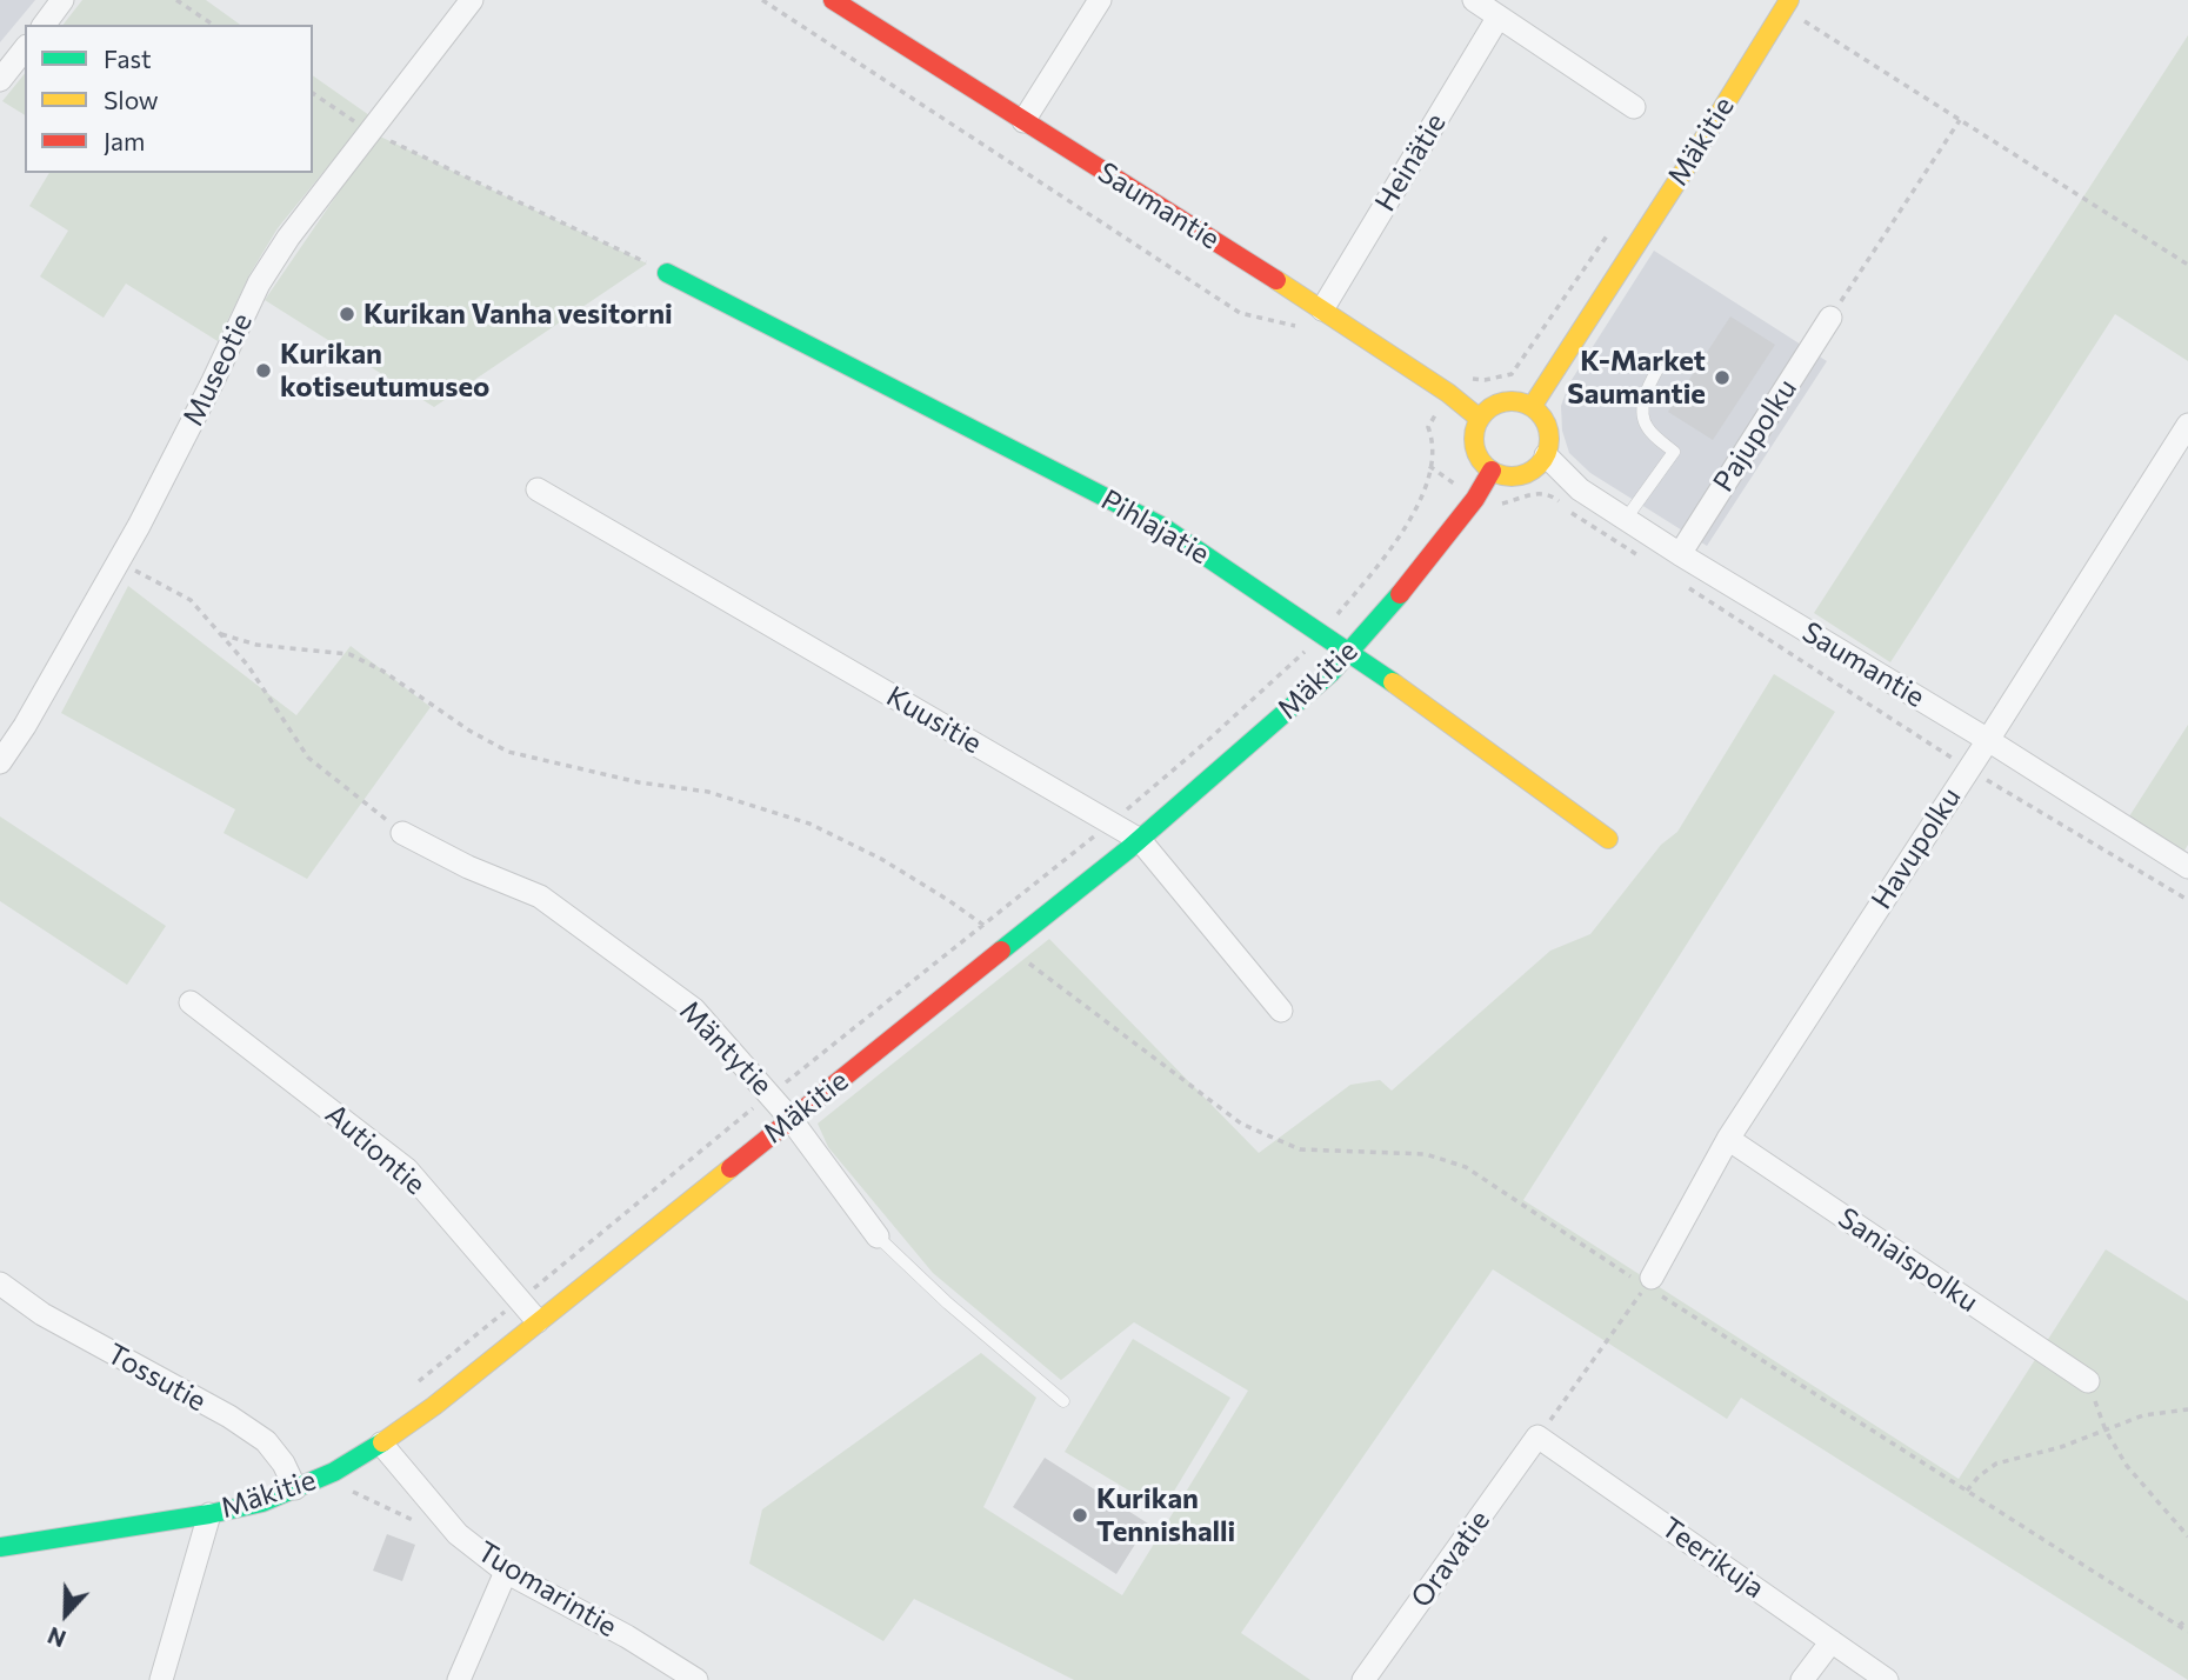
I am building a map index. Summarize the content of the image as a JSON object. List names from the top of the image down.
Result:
{
  "streets": {
    "street": [
      "Mäkitie",
      "Heinätie",
      "Saumantie",
      "Museotie",
      "Pajupolku",
      "Pihlajatie",
      "Kuusitie",
      "Havupolku",
      "Mäntytie",
      "Autiontie",
      "Saniaispolku",
      "Tossutie",
      "Teerikuja",
      "Oravatie",
      "Tuomarintie"
    ]
  },
  "crossings": [
    ["Mäkitie", "Saumantie"],
    ["Mäkitie", "Pihlajatie"],
    ["Mäkitie", "Kuusitie"],
    ["Mäkitie", "Mäntytie"],
    ["Mäkitie", "Autiontie"],
    ["Mäkitie", "Tossutie"],
    ["Mäkitie", "Tuomarintie"],
    ["Heinätie", "Saumantie"],
    ["Saumantie", "Pajupolku"],
    ["Saumantie", "Havupolku"],
    ["Havupolku", "Saniaispolku"],
    ["Teerikuja", "Oravatie"]
  ],
  "places": [
    "Kurikan Vanha vesitorni",
    "Kurikan kotiseutumuseo",
    "K-Market Saumantie",
    "Kurikan Tennishalli"
  ],
  "legend": ["Fast", "Slow", "Jam"],
  "north": "bottom"
}
